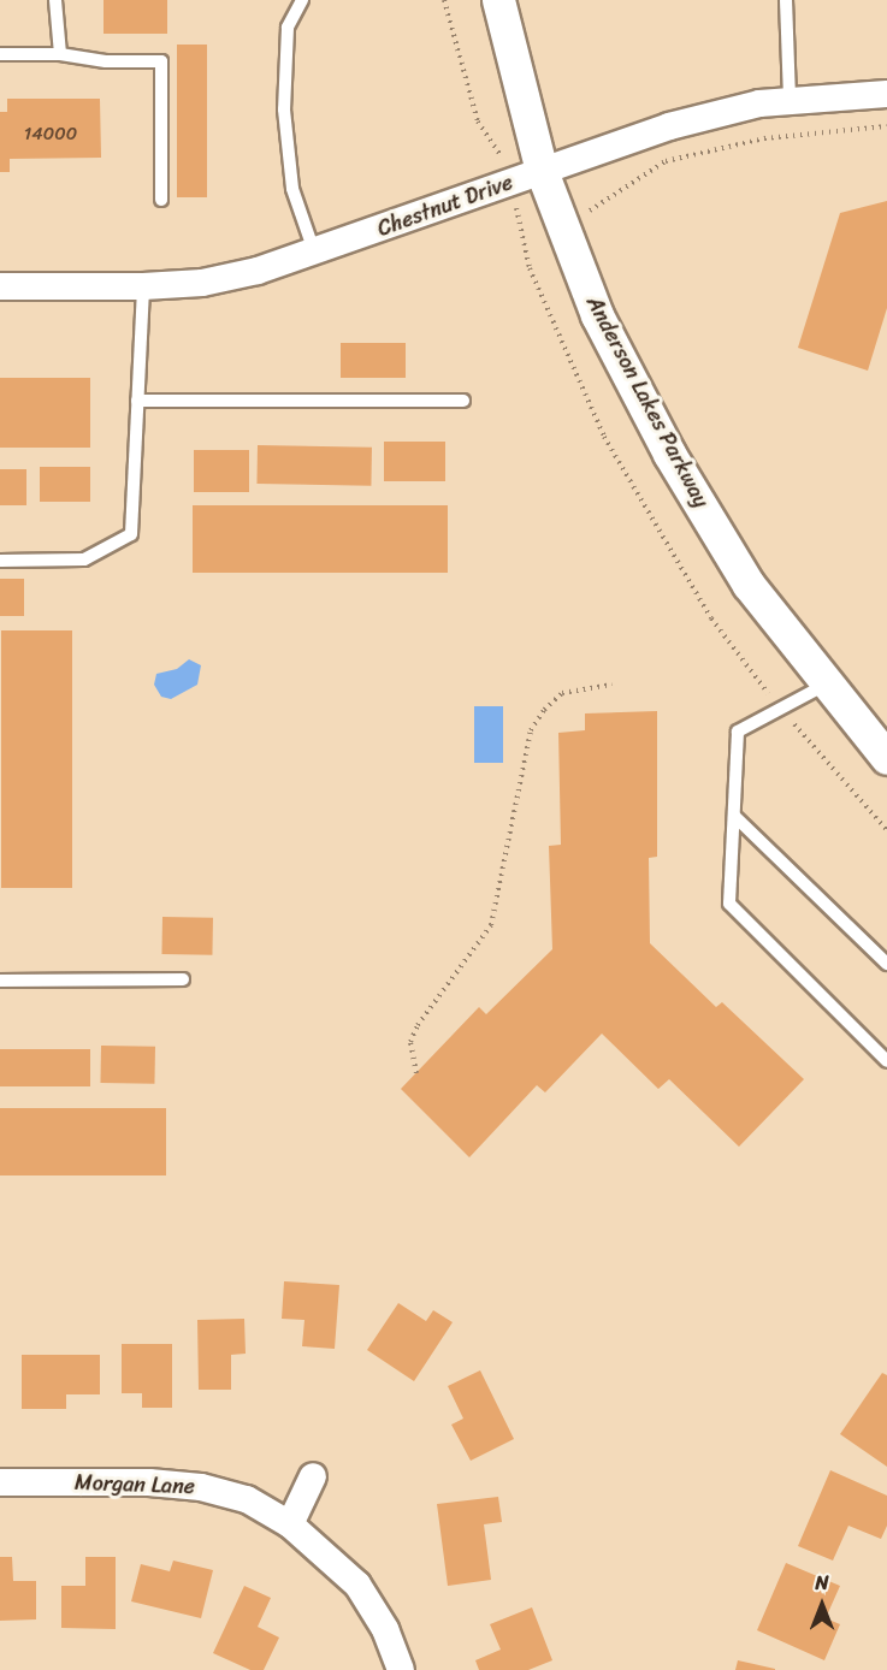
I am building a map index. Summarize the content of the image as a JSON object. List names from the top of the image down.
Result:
{
  "streets": {
    "street": ["Chestnut Drive", "Anderson Lakes Parkway", "Morgan Lane"]
  },
  "crossings": [
    ["Chestnut Drive", "Anderson Lakes Parkway"]
  ],
  "house_numbers": ["14000"],
  "north": "top"
}
